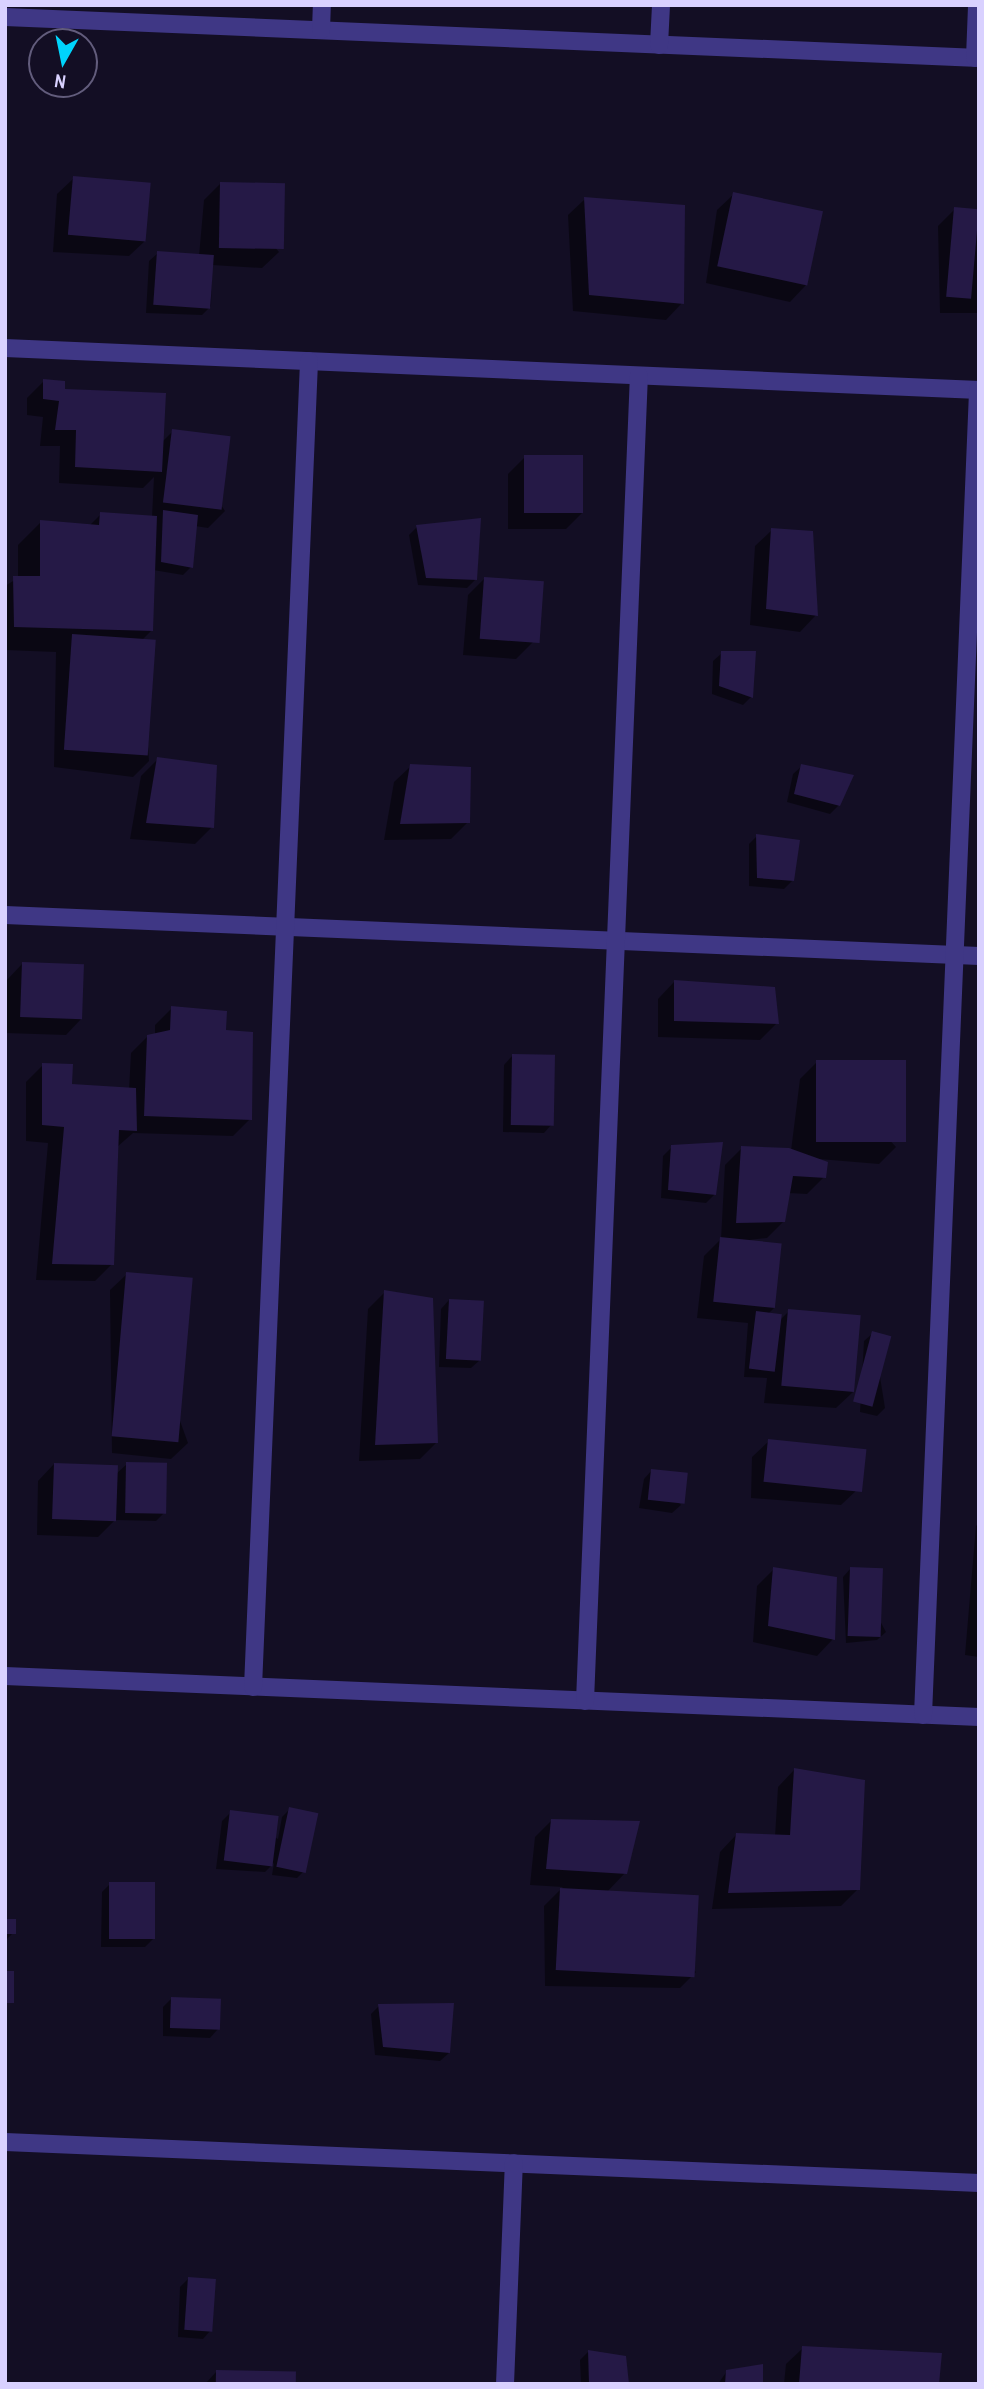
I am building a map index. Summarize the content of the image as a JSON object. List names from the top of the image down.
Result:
{
  "north": "bottom"
}
